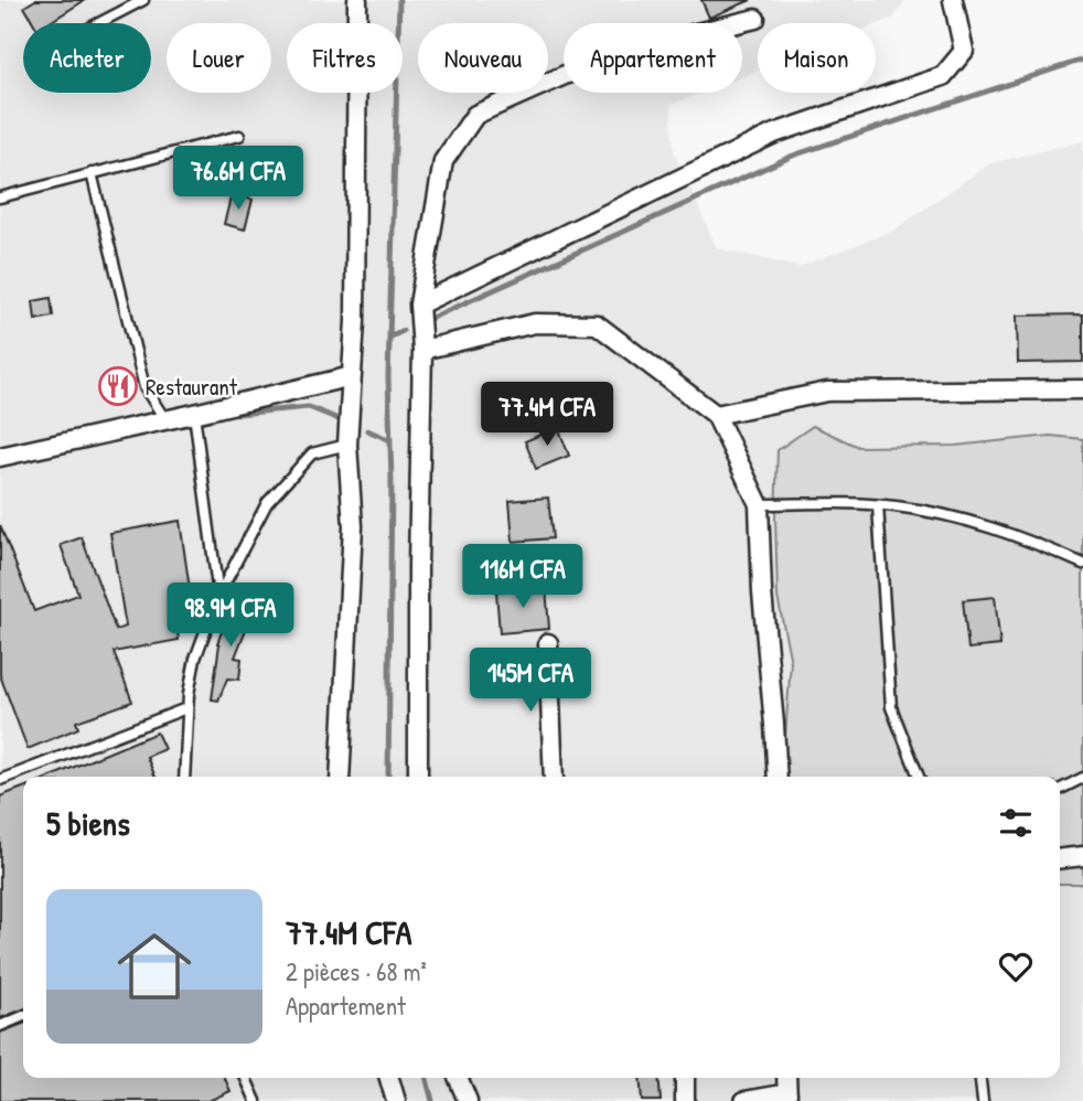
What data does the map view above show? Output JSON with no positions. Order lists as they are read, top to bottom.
{
  "places": {
    "restaurant": ["Restaurant"]
  },
  "page": {
    "chip": [
      "Acheter",
      "Louer",
      "Filtres",
      "Nouveau",
      "Appartement",
      "Maison"
    ],
    "price": [
      "76.6M CFA",
      "77.4M CFA",
      "116M CFA",
      "98.9M CFA",
      "145M CFA"
    ],
    "heading": "5 biens",
    "list": [
      {
        "name": "77.4M CFA",
        "note": "2 pièces · 68 m² · Appartement"
      }
    ]
  }
}
